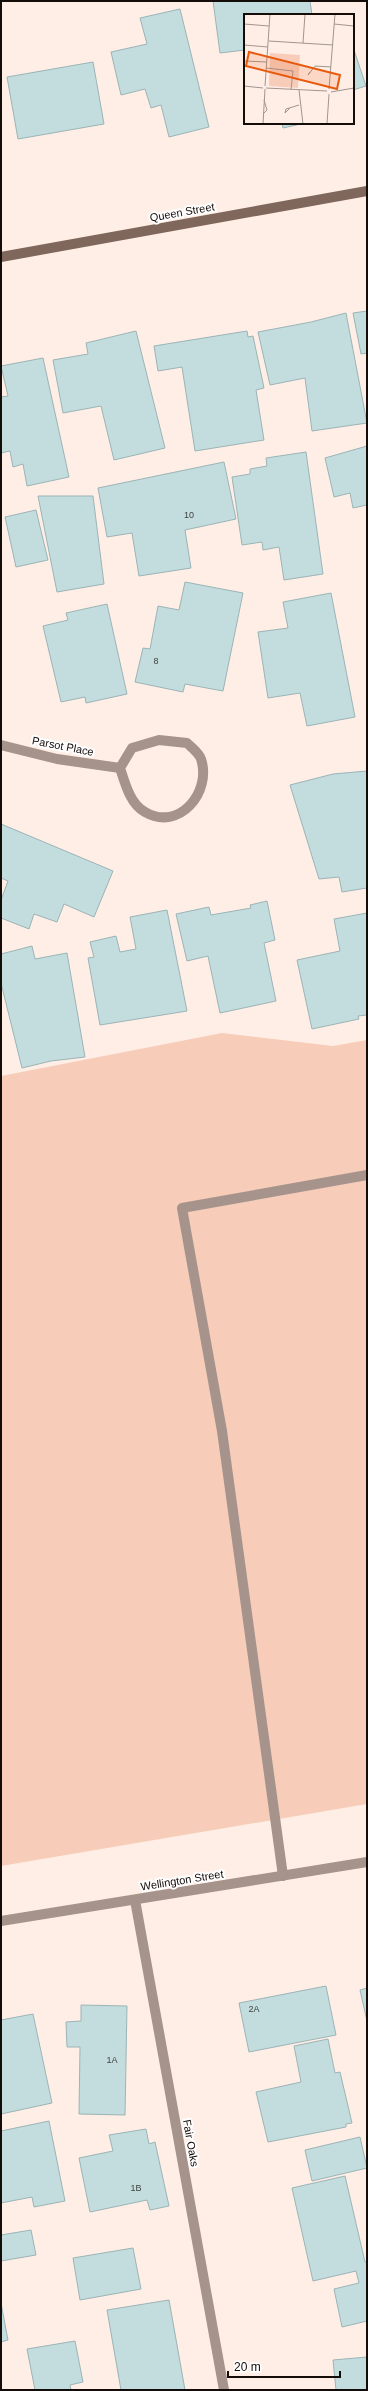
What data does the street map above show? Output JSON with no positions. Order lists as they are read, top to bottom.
{
  "streets": {
    "street": [
      "Queen Street",
      "Parsot Place",
      "Wellington Street",
      "Fair Oaks"
    ]
  },
  "crossings": [
    ["Wellington Street", "Fair Oaks"]
  ],
  "house_numbers": [
    "10",
    "8",
    "2A",
    "1A",
    "1B"
  ],
  "scale_bar": "20 m"
}
